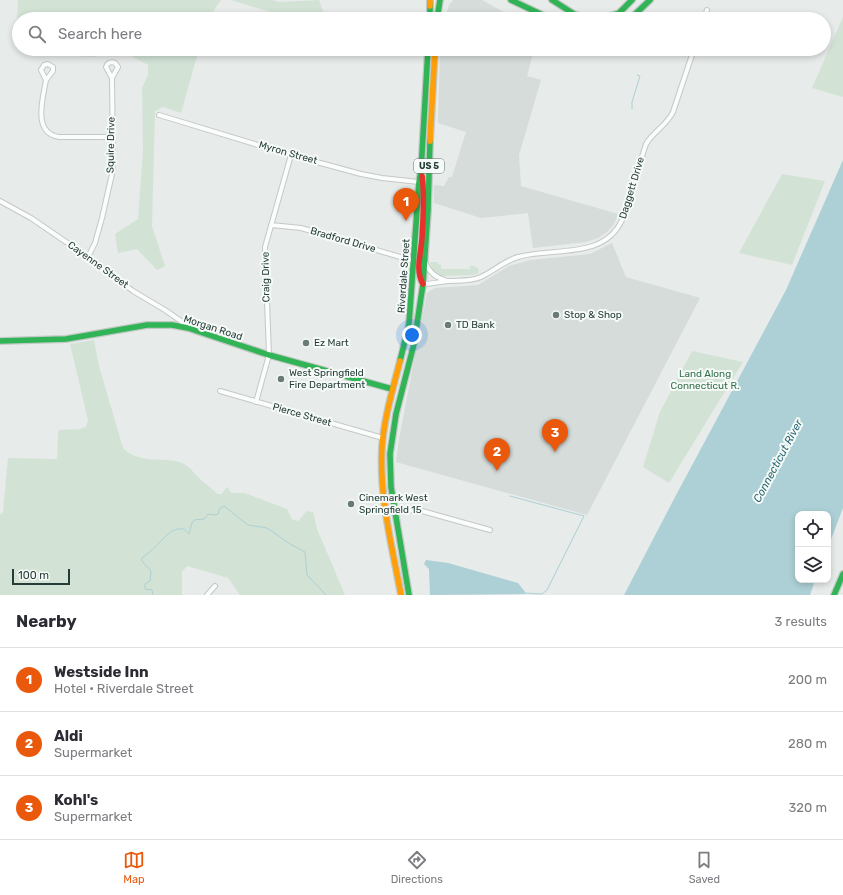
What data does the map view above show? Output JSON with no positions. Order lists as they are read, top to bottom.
{
  "streets": {
    "main road": ["US 5", "Riverdale Street", "Morgan Road"],
    "street": [
      "Squire Drive",
      "Myron Street",
      "Daggett Drive",
      "Bradford Drive",
      "Cayenne Street",
      "Craig Drive",
      "Pierce Street"
    ]
  },
  "crossings": [
    ["Squire Drive", "Cayenne Street"],
    ["Myron Street", "Riverdale Street"],
    ["Myron Street", "Craig Drive"],
    ["Daggett Drive", "Riverdale Street"],
    ["Bradford Drive", "Riverdale Street"],
    ["Bradford Drive", "Craig Drive"],
    ["Cayenne Street", "Morgan Road"],
    ["Riverdale Street", "Morgan Road"],
    ["Riverdale Street", "Pierce Street"],
    ["Craig Drive", "Morgan Road"],
    ["Craig Drive", "Pierce Street"]
  ],
  "water": ["Connecticut River"],
  "parks": ["Land Along Connecticut R."],
  "places": [
    "Stop & Shop",
    "TD Bank",
    "Ez Mart",
    "West Springfield Fire Department",
    "Cinemark West Springfield 15"
  ],
  "scale_bar": "100 m",
  "page": {
    "search": "Search here",
    "pins": ["1", "3", "2"],
    "scale": "100 m",
    "heading": ["Nearby", "3 results"],
    "list": [
      {
        "mark": "1",
        "name": "Westside Inn",
        "note": "Hotel · Riverdale Street",
        "value": "200 m"
      },
      {
        "mark": "2",
        "name": "Aldi",
        "note": "Supermarket",
        "value": "280 m"
      },
      {
        "mark": "3",
        "name": "Kohl's",
        "note": "Supermarket",
        "value": "320 m"
      }
    ],
    "nav": ["Map", "Directions", "Saved"]
  }
}
